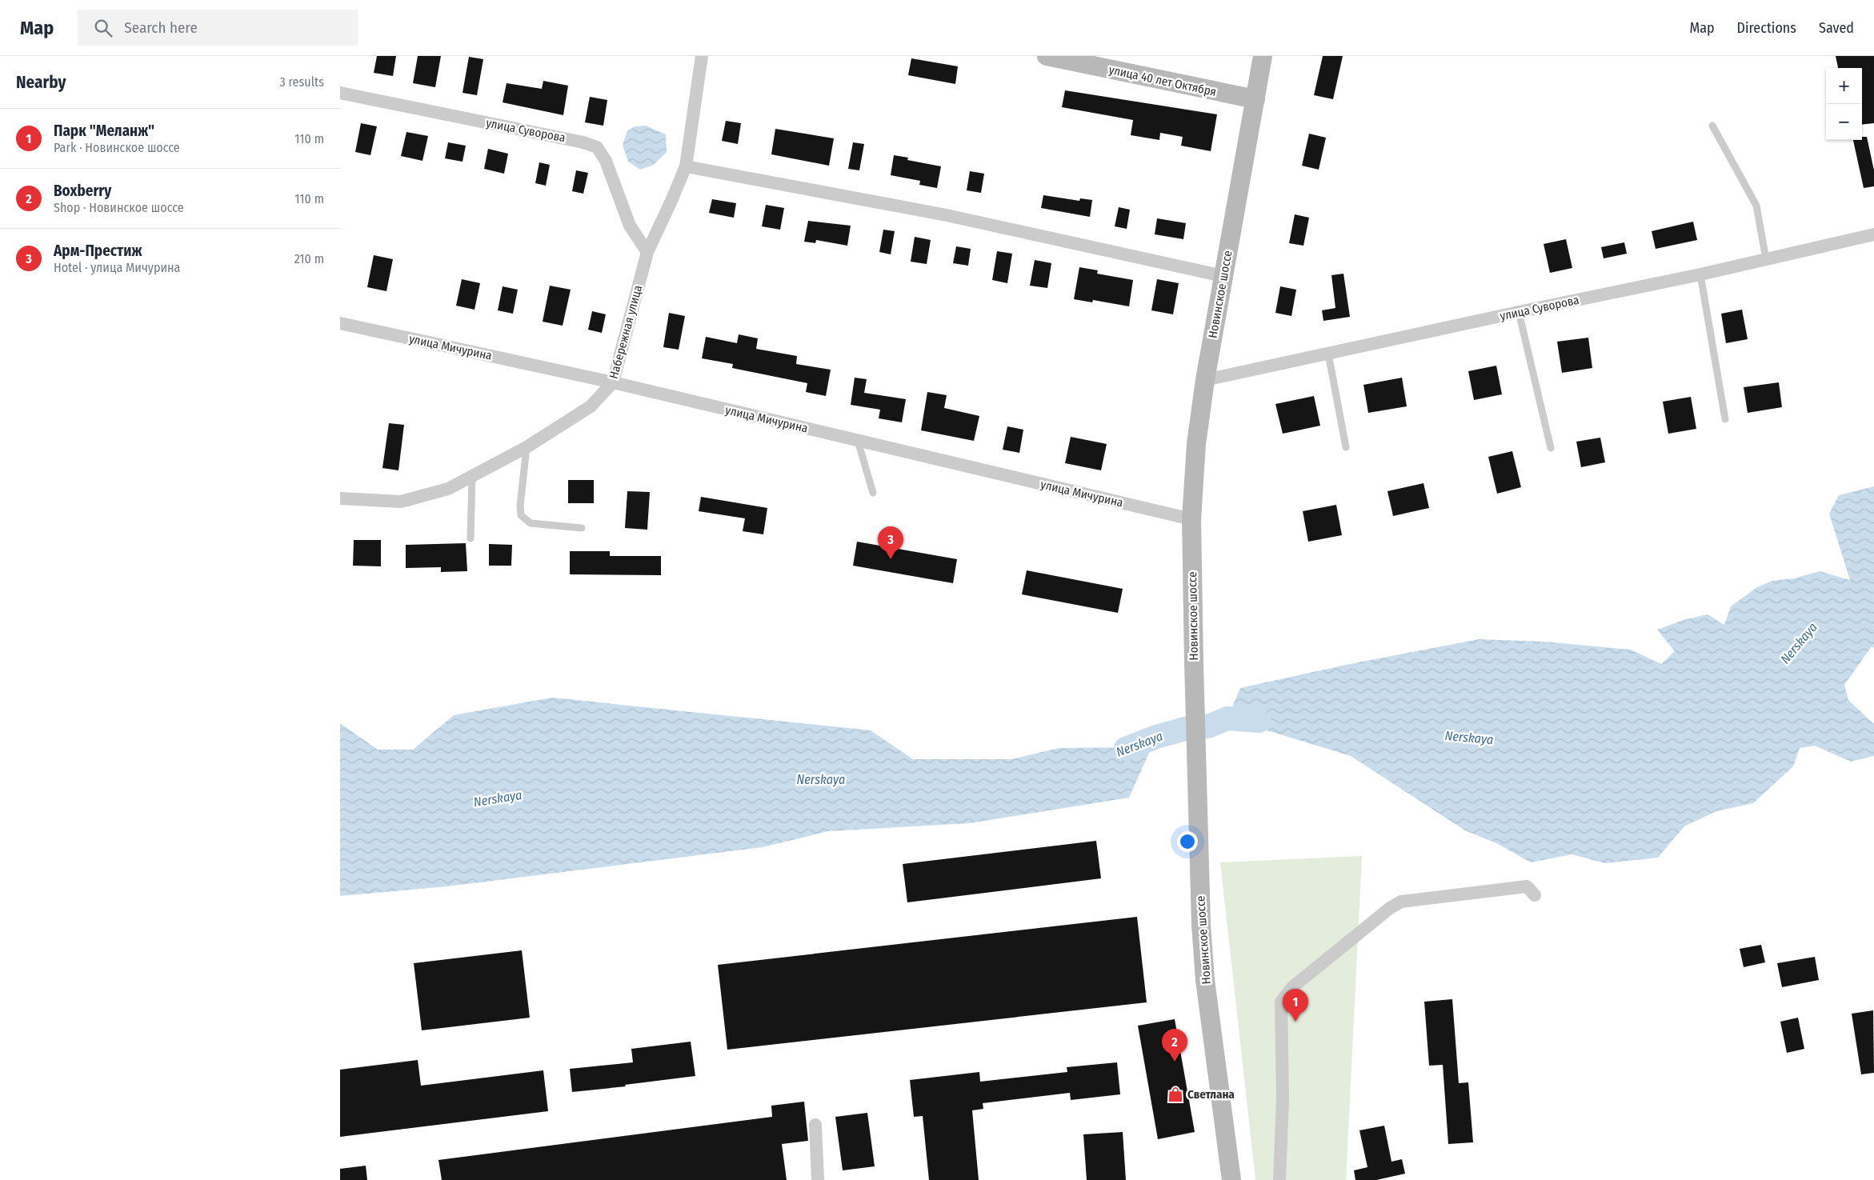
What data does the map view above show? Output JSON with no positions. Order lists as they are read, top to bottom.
{
  "streets": {
    "street": [
      "улица 40 лет Октября",
      "улица Суворова",
      "Новинское шоссе",
      "Набережная улица",
      "улица Мичурина"
    ]
  },
  "crossings": [
    ["улица 40 лет Октября", "Новинское шоссе"],
    ["улица Суворова", "Новинское шоссе"],
    ["улица Суворова", "Набережная улица"],
    ["Новинское шоссе", "улица Мичурина"],
    ["Набережная улица", "улица Мичурина"]
  ],
  "water": ["Nerskaya"],
  "places": {
    "shop": ["Светлана"]
  },
  "page": {
    "header": "Map",
    "search": "Search here",
    "nav": ["Map", "Directions", "Saved"],
    "heading": ["Nearby", "3 results"],
    "map_buttons": ["+", "−"],
    "list": [
      {
        "mark": "1",
        "name": "Парк \"Меланж\"",
        "note": "Park · Новинское шоссе",
        "value": "110 m"
      },
      {
        "mark": "2",
        "name": "Boxberry",
        "note": "Shop · Новинское шоссе",
        "value": "110 m"
      },
      {
        "mark": "3",
        "name": "Арм-Престиж",
        "note": "Hotel · улица Мичурина",
        "value": "210 m"
      }
    ],
    "pins": ["3", "1", "2"]
  }
}
